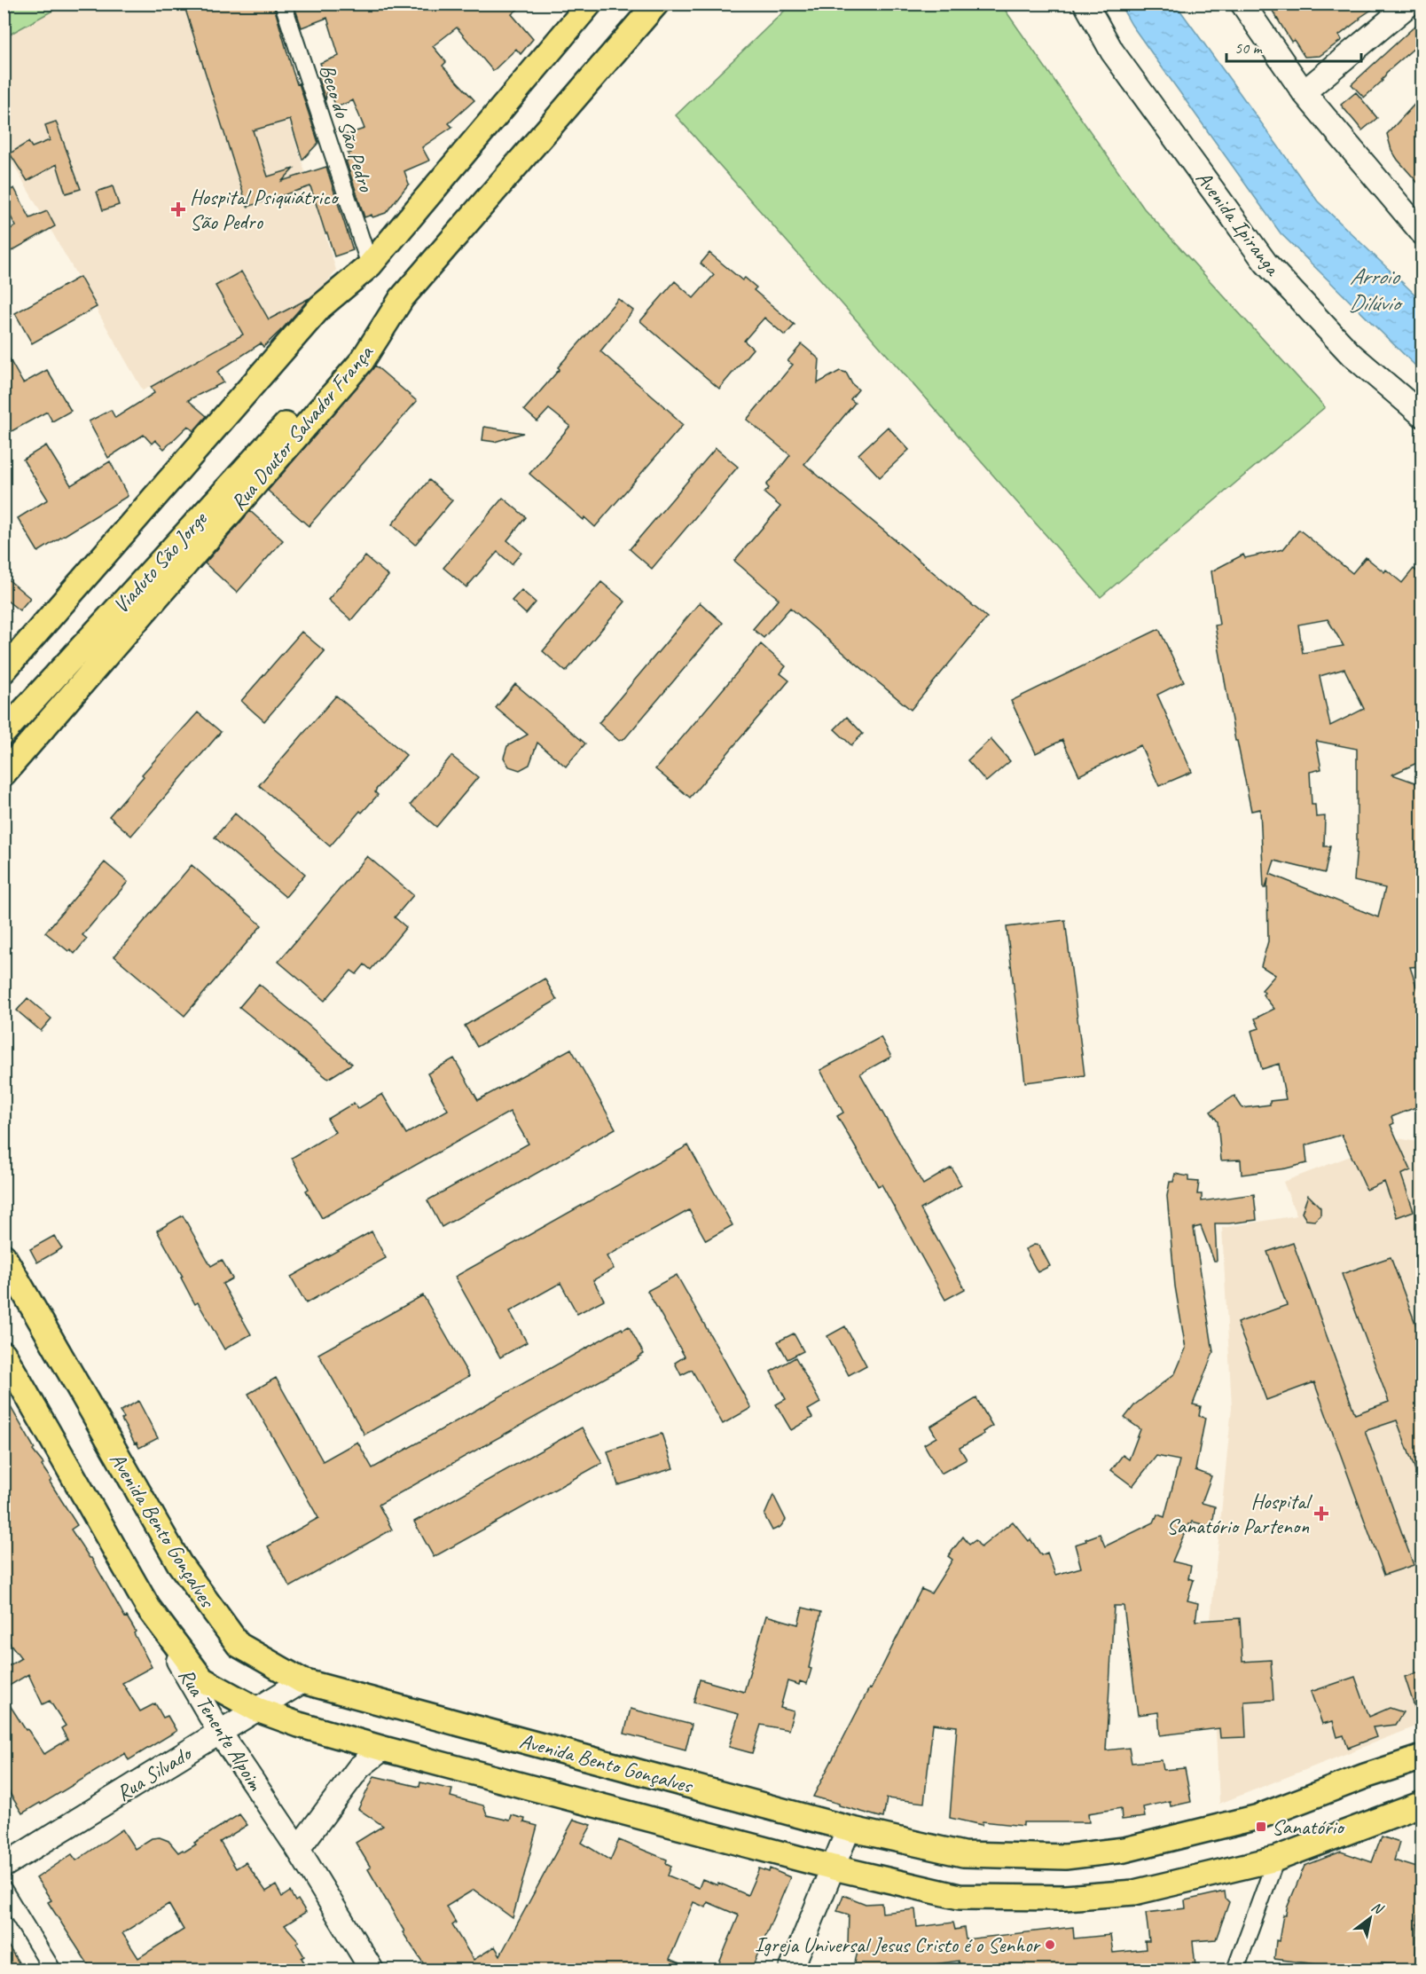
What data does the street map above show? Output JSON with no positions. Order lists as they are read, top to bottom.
{
  "streets": {
    "main road": ["Rua Doutor Salvador França", "Viaduto São Jorge", "Avenida Bento Gonçalves"],
    "street": [
      "Beco do São Pedro",
      "Avenida Ipiranga",
      "Rua Tenente Alpoim",
      "Rua Silvado"
    ]
  },
  "crossings": [
    ["Beco do São Pedro", "Viaduto São Jorge"],
    ["Rua Doutor Salvador França", "Viaduto São Jorge"],
    ["Avenida Bento Gonçalves", "Rua Tenente Alpoim"],
    ["Avenida Bento Gonçalves", "Rua Silvado"],
    ["Rua Tenente Alpoim", "Rua Silvado"]
  ],
  "water": ["Arroio Dilúvio"],
  "places": {
    "health": ["Hospital Psiquiátrico São Pedro", "Hospital Sanatório Partenon"],
    "transit": ["Sanatório"],
    "other": ["Igreja Universal Jesus Cristo é o Senhor"]
  },
  "scale_bar": "50 m",
  "north": "top right"
}
